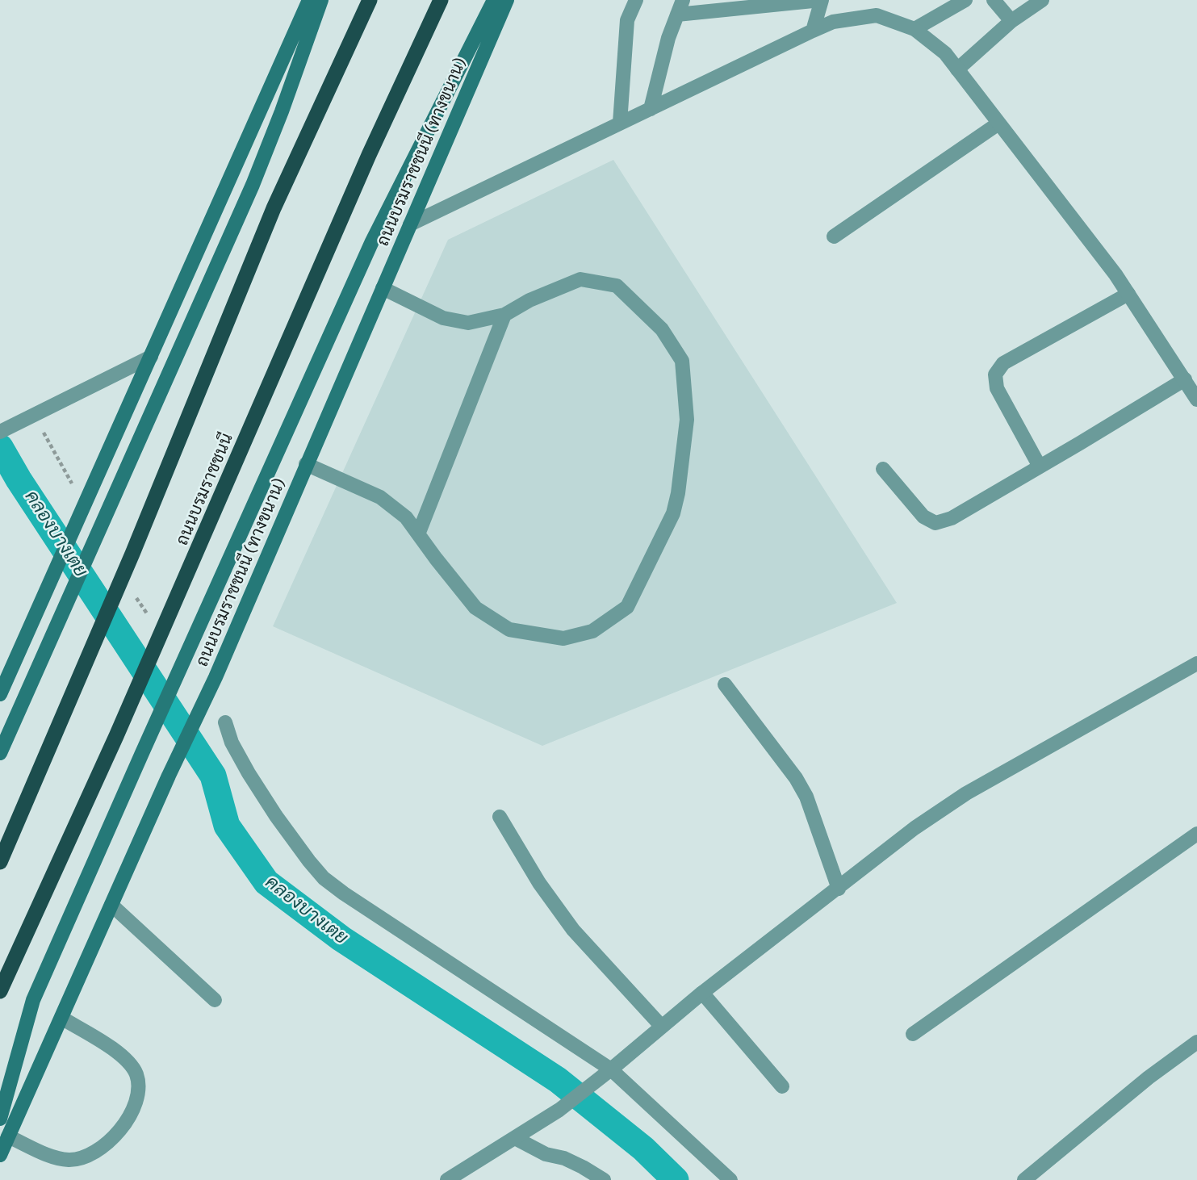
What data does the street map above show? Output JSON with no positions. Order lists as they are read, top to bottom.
{
  "streets": {
    "highway": ["ถนนบรมราชชนนี"],
    "main road": ["ถนนบรมราชชนนี (ทางขนาน)"]
  },
  "water": ["คลองบางเตย"]
}
